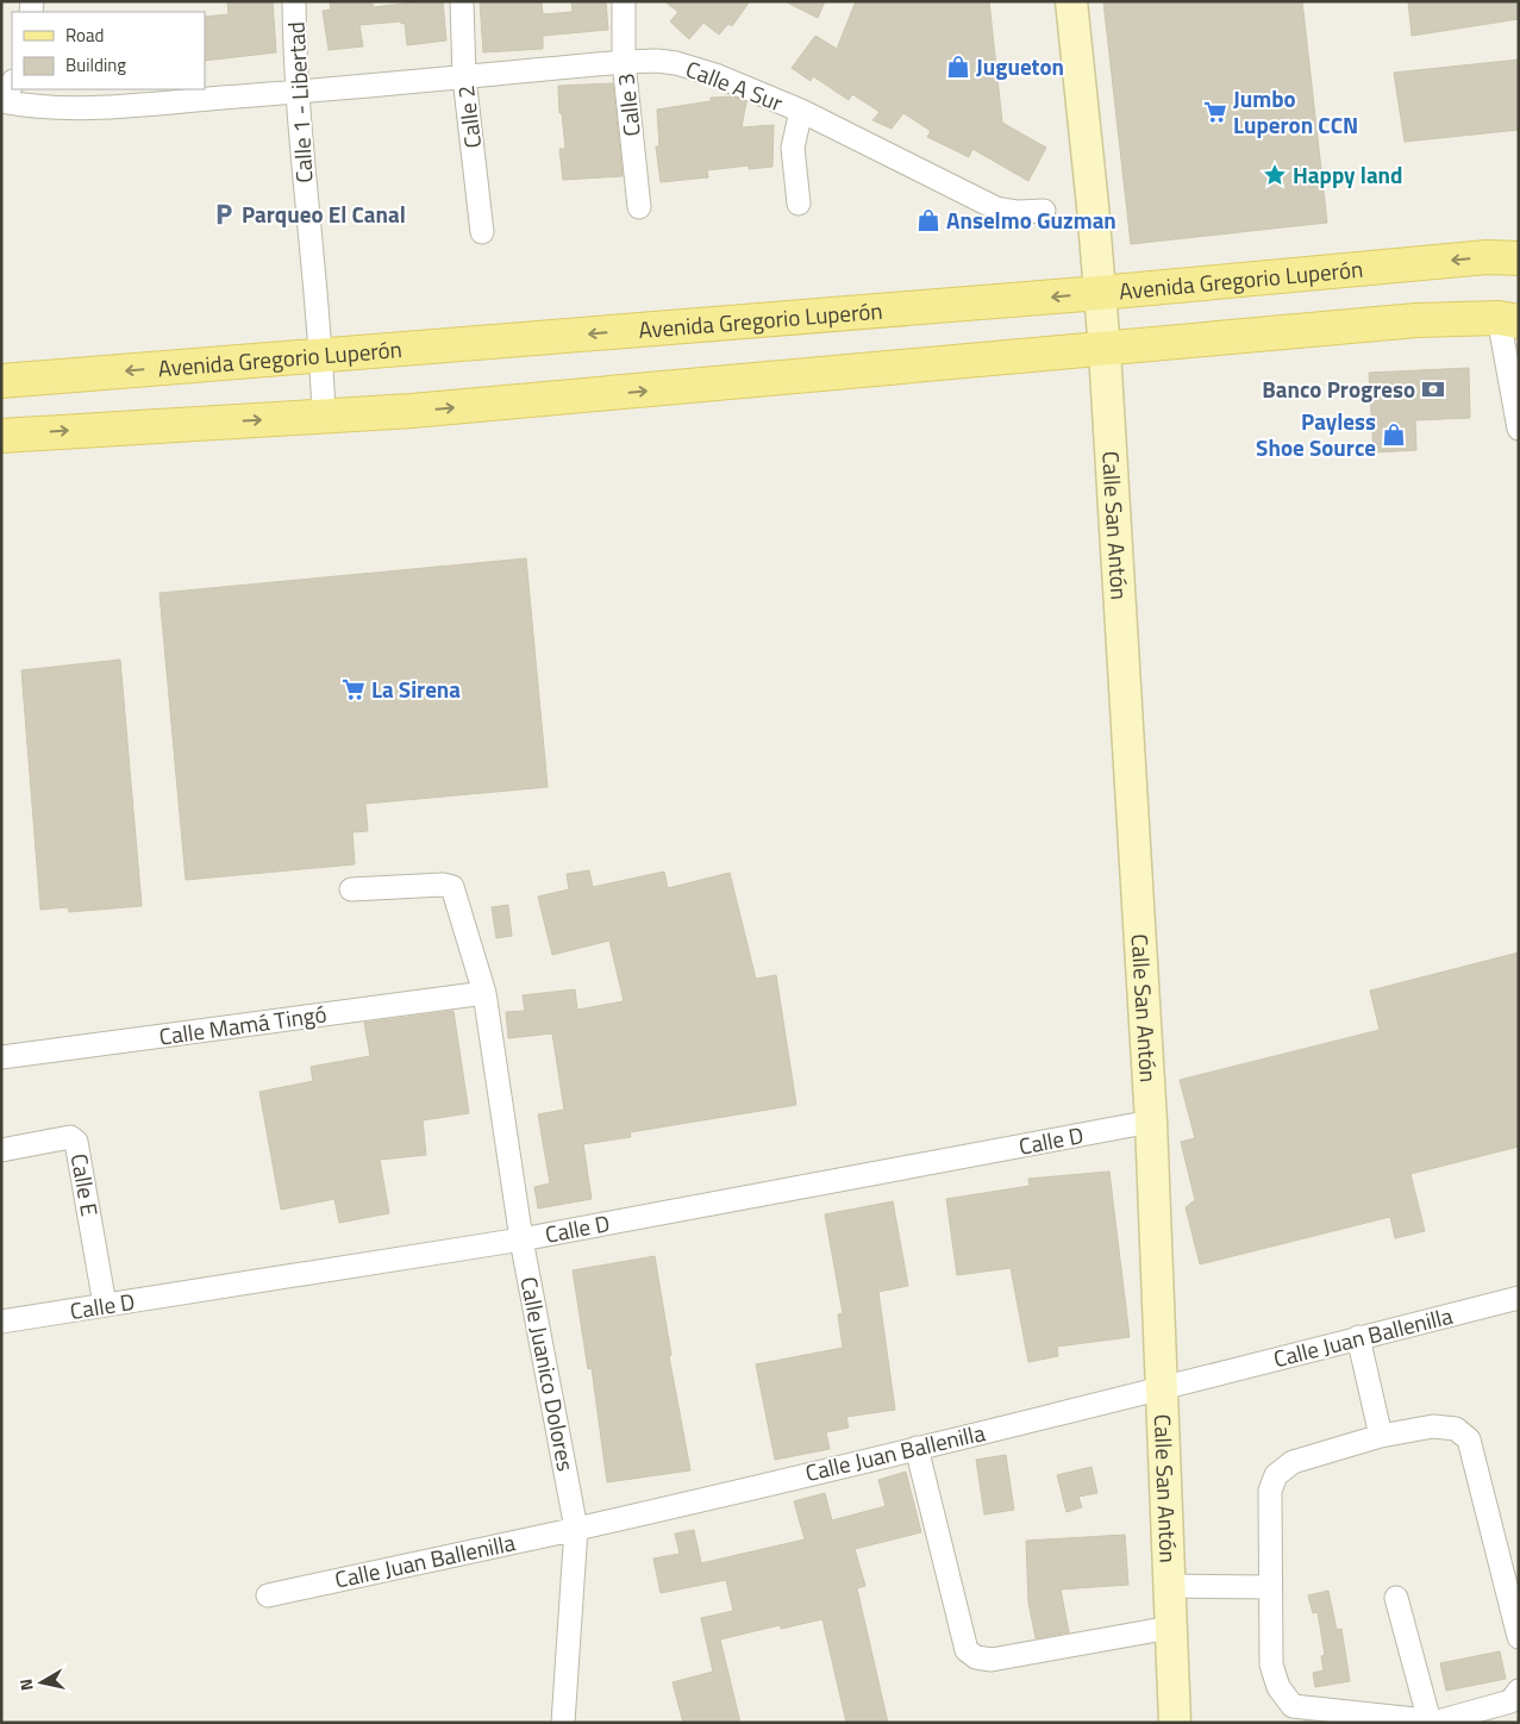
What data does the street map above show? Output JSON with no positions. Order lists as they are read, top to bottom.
{
  "streets": {
    "main road": ["Avenida Gregorio Luperón"],
    "street": [
      "Calle A Sur",
      "Calle 1 - Libertad",
      "Calle 3",
      "Calle 2",
      "Calle San Antón",
      "Calle Mamá Tingó",
      "Calle D",
      "Calle E",
      "Calle Juan Ballenilla",
      "Calle Juanico Dolores"
    ]
  },
  "crossings": [
    ["Calle A Sur", "Calle 1 - Libertad"],
    ["Calle A Sur", "Calle 3"],
    ["Calle A Sur", "Calle 2"],
    ["Calle 1 - Libertad", "Avenida Gregorio Luperón"],
    ["Avenida Gregorio Luperón", "Calle San Antón"],
    ["Calle San Antón", "Calle D"],
    ["Calle San Antón", "Calle Juan Ballenilla"],
    ["Calle Mamá Tingó", "Calle Juanico Dolores"],
    ["Calle D", "Calle E"],
    ["Calle D", "Calle Juanico Dolores"],
    ["Calle Juan Ballenilla", "Calle Juanico Dolores"]
  ],
  "places": {
    "shop": ["Jugueton", "Anselmo Guzman", "Payless Shoe Source"],
    "supermarket": ["Jumbo Luperon CCN", "La Sirena"],
    "place": ["Happy land"],
    "parking": ["Parqueo El Canal"],
    "bank": ["Banco Progreso"]
  },
  "legend": ["Road", "Building"],
  "north": "left"
}
